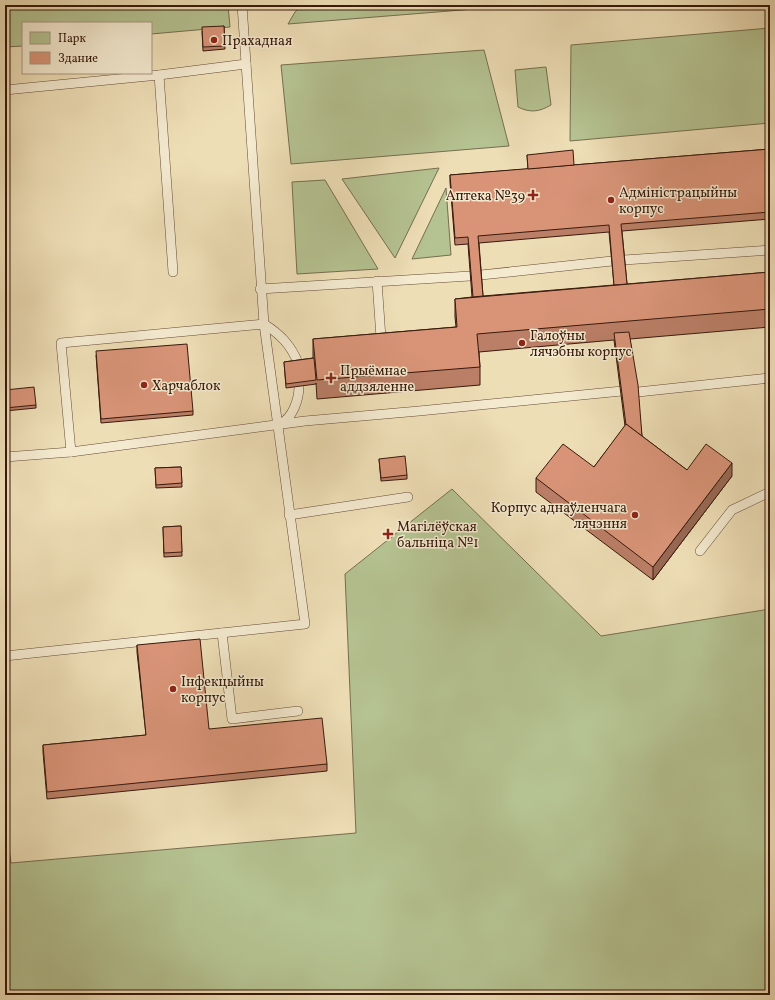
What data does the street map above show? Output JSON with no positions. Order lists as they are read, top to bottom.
{
  "places": {
    "other": [
      "Прахадная",
      "Адміністрацыйны корпус",
      "Галоўны лячэбны корпус",
      "Харчаблок",
      "Корпус аднаўленчага лячэння",
      "Інфекцыйны корпус"
    ],
    "health": ["Аптека №39", "Прыёмнае аддзяленне", "Магілёўская бальніца №1"]
  },
  "legend": ["Парк", "Здание"]
}
